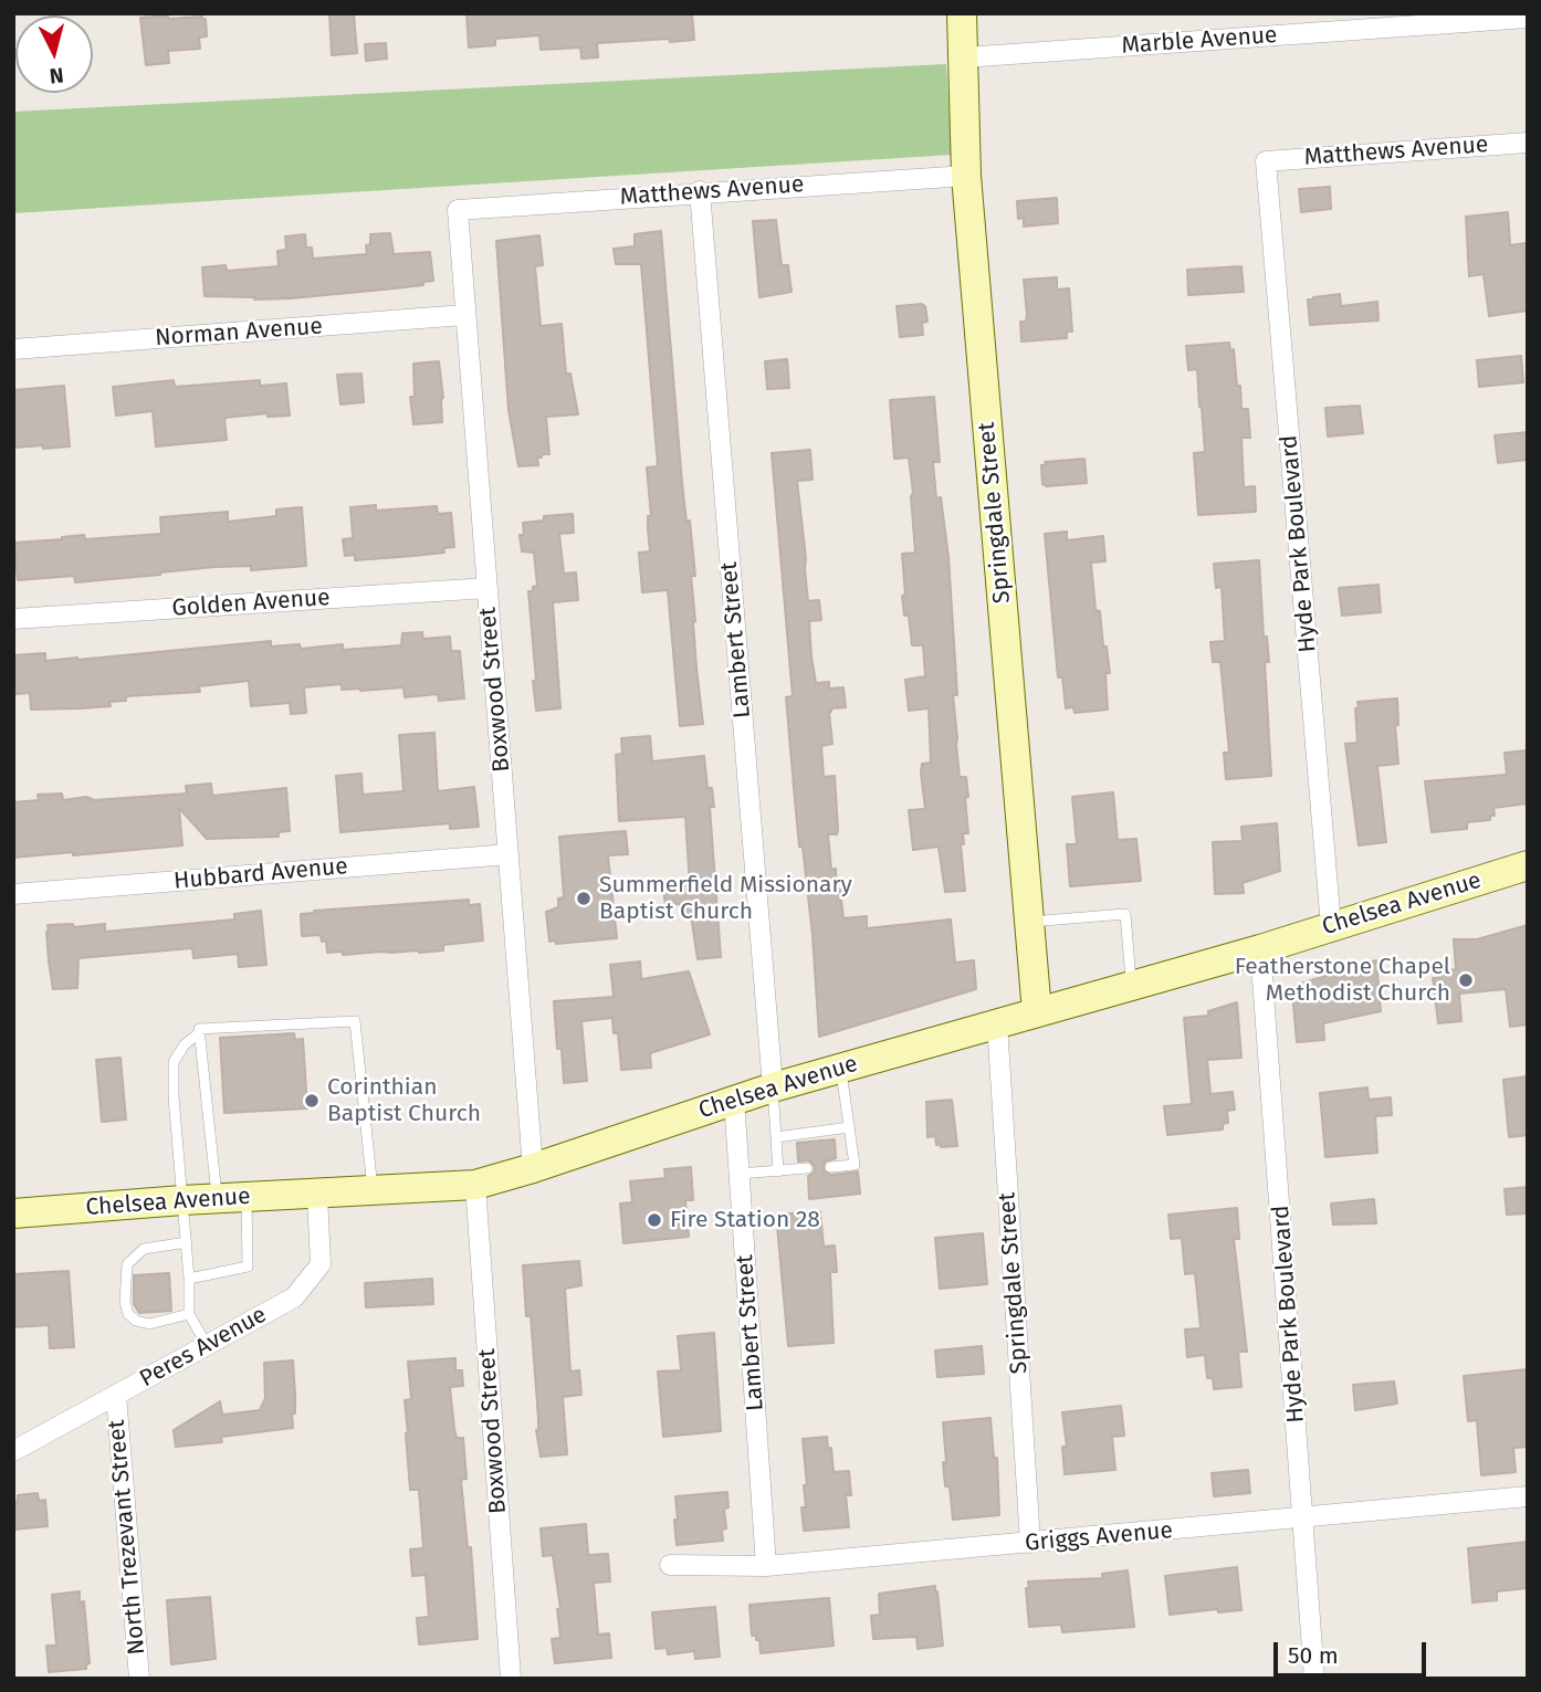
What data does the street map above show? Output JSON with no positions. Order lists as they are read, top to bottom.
{
  "streets": {
    "main road": ["Springdale Street", "Chelsea Avenue"],
    "street": [
      "Marble Avenue",
      "Matthews Avenue",
      "Norman Avenue",
      "Hyde Park Boulevard",
      "Golden Avenue",
      "Lambert Street",
      "Boxwood Street",
      "Hubbard Avenue",
      "Peres Avenue",
      "North Trezevant Street",
      "Griggs Avenue"
    ]
  },
  "crossings": [
    ["Marble Avenue", "Springdale Street"],
    ["Matthews Avenue", "Springdale Street"],
    ["Matthews Avenue", "Hyde Park Boulevard"],
    ["Matthews Avenue", "Lambert Street"],
    ["Matthews Avenue", "Boxwood Street"],
    ["Norman Avenue", "Boxwood Street"],
    ["Springdale Street", "Chelsea Avenue"],
    ["Springdale Street", "Griggs Avenue"],
    ["Hyde Park Boulevard", "Chelsea Avenue"],
    ["Hyde Park Boulevard", "Griggs Avenue"],
    ["Golden Avenue", "Boxwood Street"],
    ["Lambert Street", "Chelsea Avenue"],
    ["Lambert Street", "Griggs Avenue"],
    ["Boxwood Street", "Hubbard Avenue"],
    ["Boxwood Street", "Chelsea Avenue"],
    ["Chelsea Avenue", "Peres Avenue"],
    ["Peres Avenue", "North Trezevant Street"]
  ],
  "places": [
    "Summerfield Missionary Baptist Church",
    "Featherstone Chapel Methodist Church",
    "Corinthian Baptist Church",
    "Fire Station 28"
  ],
  "scale_bar": "50 m",
  "north": "bottom"
}
